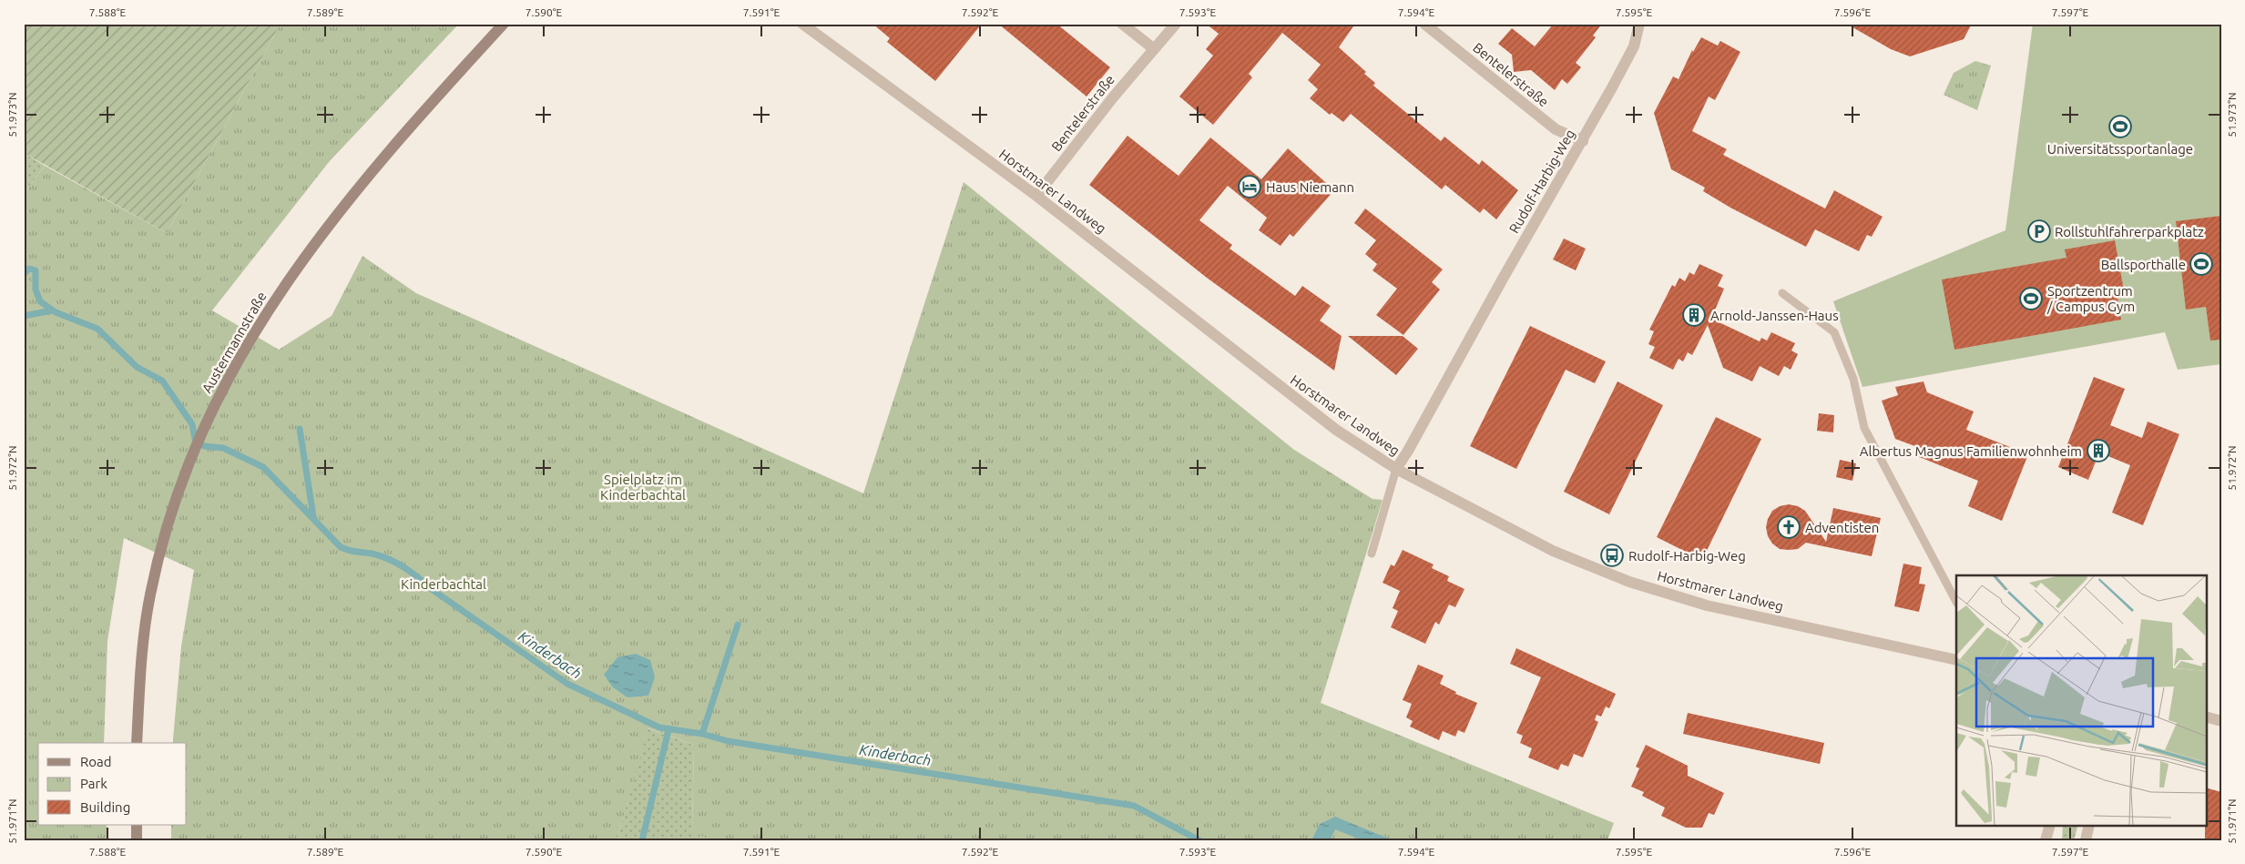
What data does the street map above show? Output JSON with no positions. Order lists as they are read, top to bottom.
{
  "streets": {
    "main road": ["Austermannstraße"],
    "street": ["Bentelerstraße", "Rudolf-Harbig-Weg", "Horstmarer Landweg"]
  },
  "crossings": [
    ["Bentelerstraße", "Rudolf-Harbig-Weg"],
    ["Bentelerstraße", "Horstmarer Landweg"],
    ["Rudolf-Harbig-Weg", "Horstmarer Landweg"]
  ],
  "water": ["Kinderbach"],
  "parks": ["Spielplatz im Kinderbachtal", "Kinderbachtal"],
  "places": {
    "sports": ["Universitätssportanlage", "Ballsporthalle", "Sportzentrum / Campus Gym"],
    "hotel": ["Haus Niemann"],
    "parking": ["Rollstuhlfahrerparkplatz"],
    "building": ["Arnold-Janssen-Haus", "Albertus Magnus Familienwohnheim"],
    "church": ["Adventisten"],
    "bus stop": ["Rudolf-Harbig-Weg"]
  },
  "legend": ["Road", "Park", "Building"],
  "coordinates": [
    "7.588°E",
    "7.589°E",
    "7.590°E",
    "7.591°E",
    "7.592°E",
    "7.593°E",
    "7.594°E",
    "7.595°E",
    "7.596°E",
    "7.597°E",
    "51.973°N",
    "51.972°N",
    "51.971°N"
  ]
}
